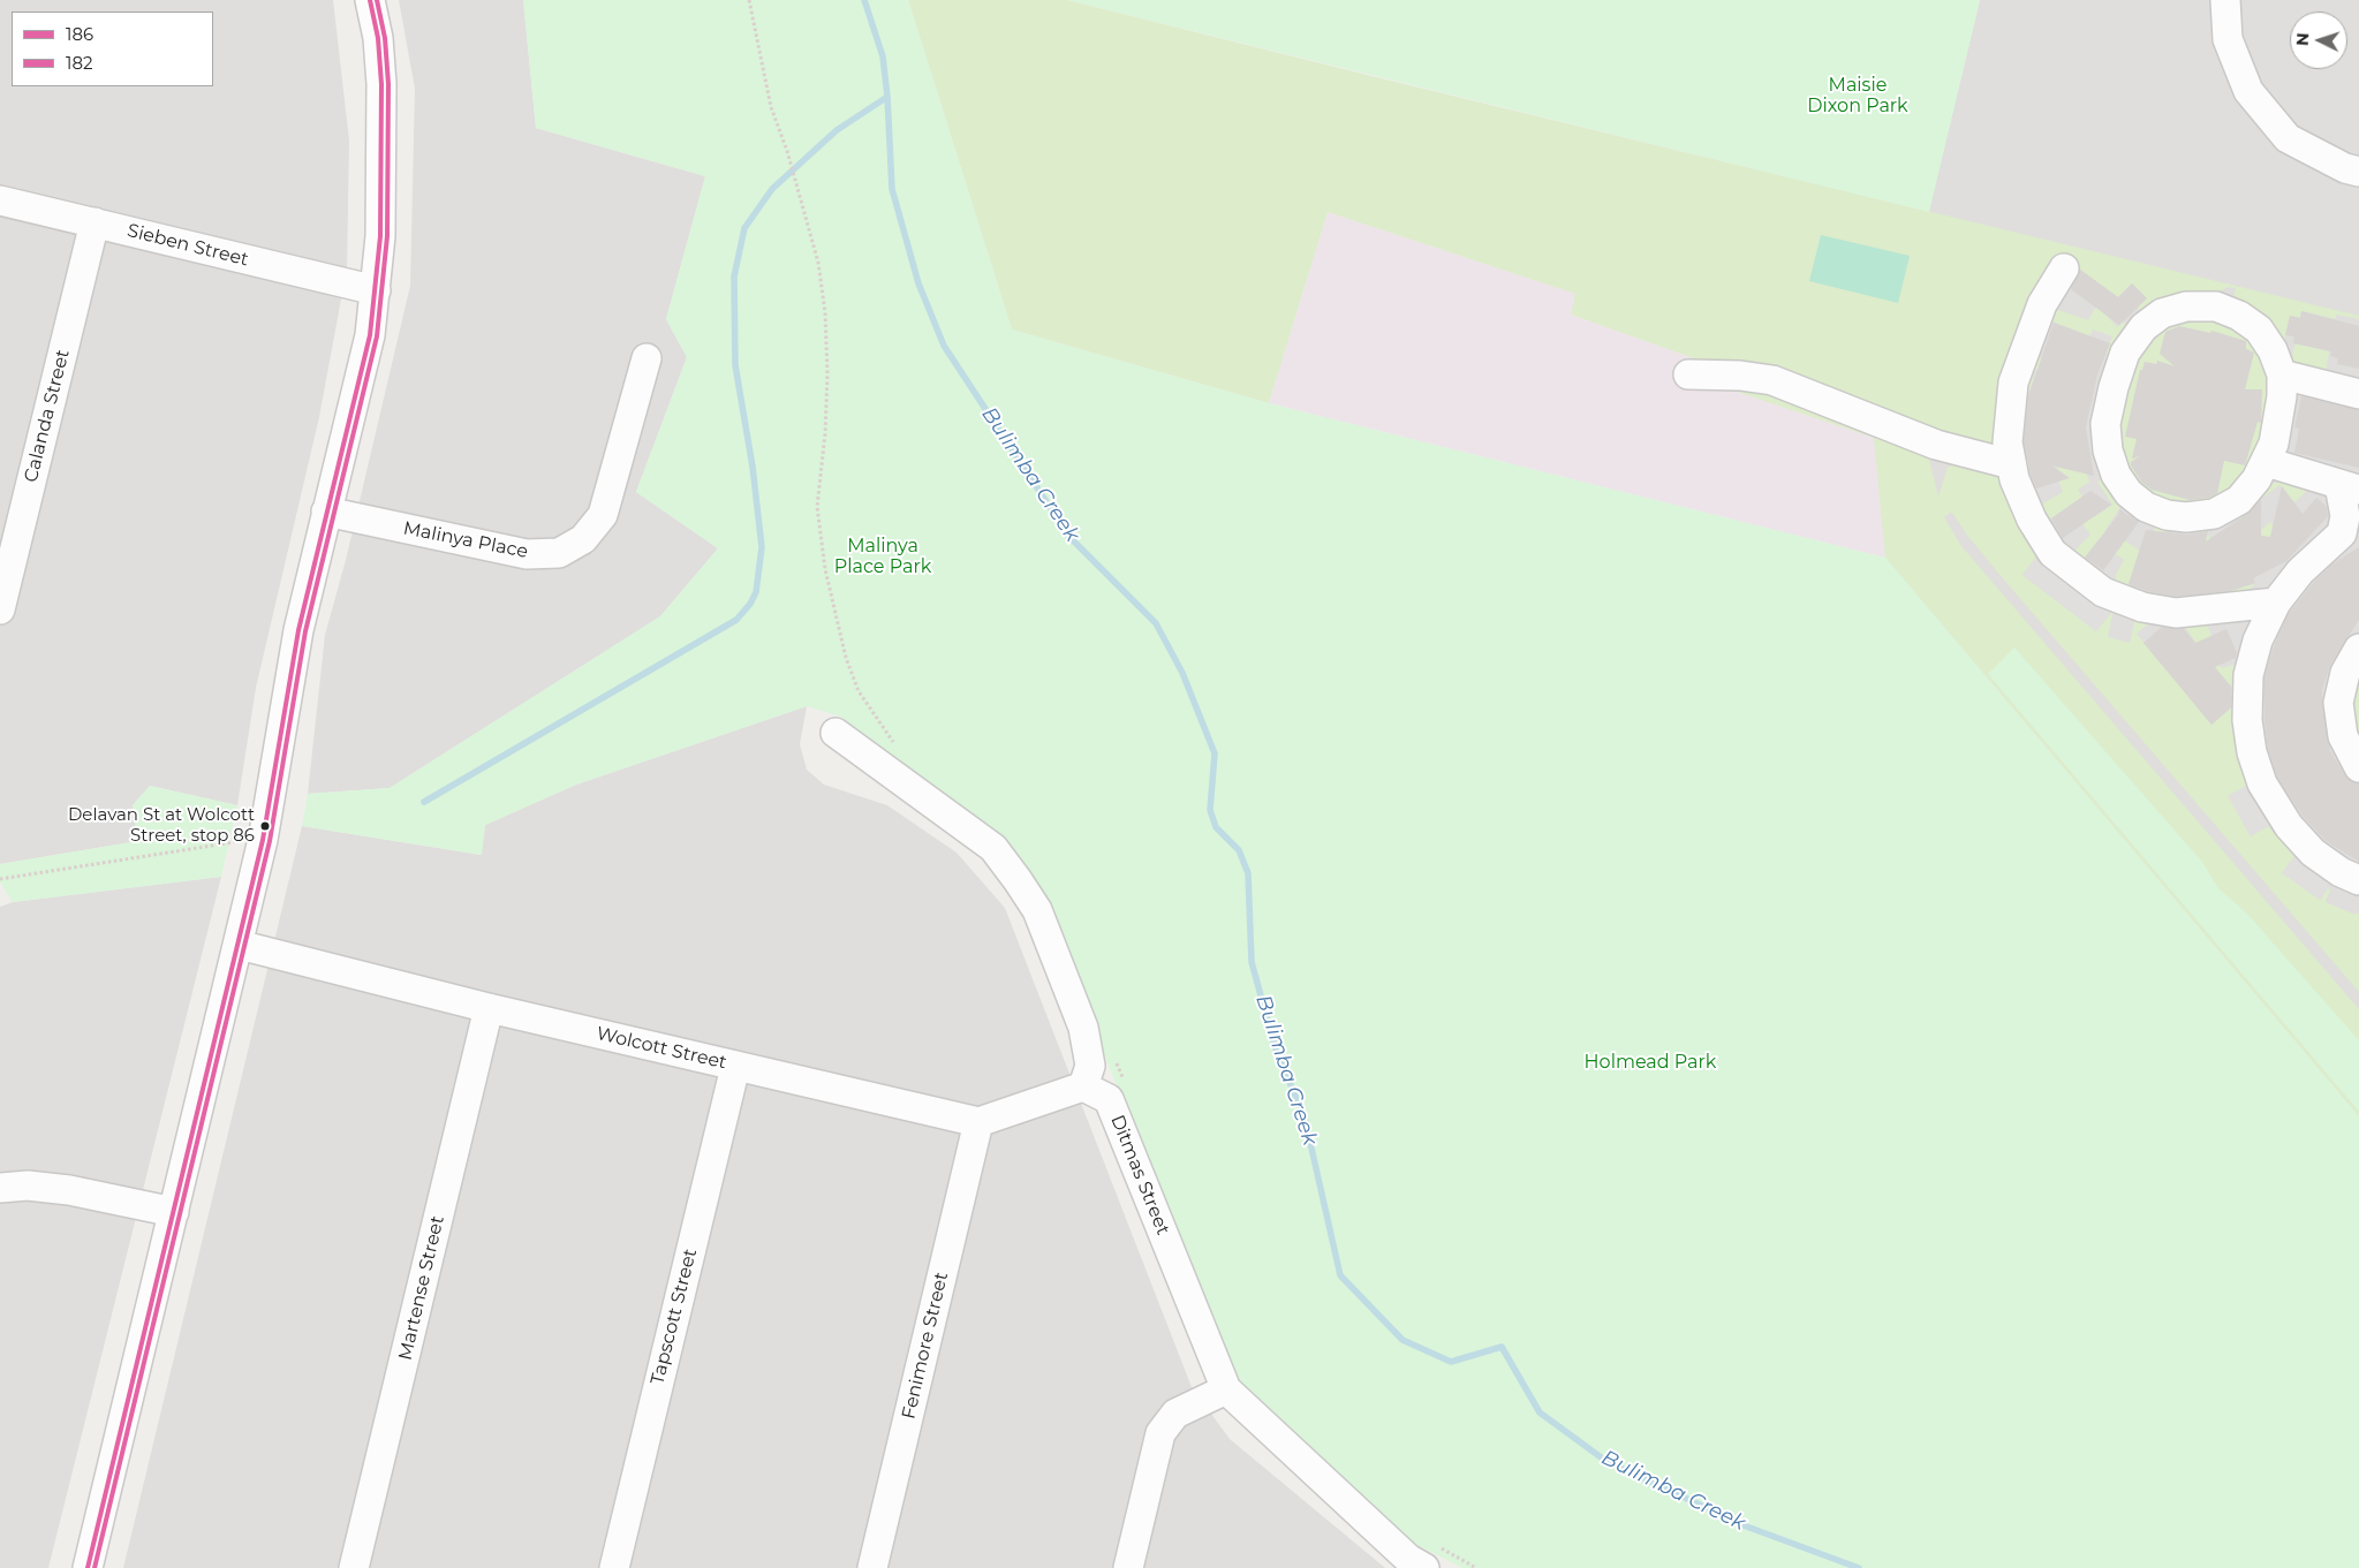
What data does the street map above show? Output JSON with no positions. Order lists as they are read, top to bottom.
{
  "streets": {
    "street": [
      "Sieben Street",
      "Calanda Street",
      "Malinya Place",
      "Wolcott Street",
      "Ditmas Street",
      "Martense Street",
      "Tapscott Street",
      "Fenimore Street"
    ]
  },
  "crossings": [
    ["Sieben Street", "Calanda Street"],
    ["Wolcott Street", "Martense Street"],
    ["Wolcott Street", "Tapscott Street"],
    ["Wolcott Street", "Fenimore Street"]
  ],
  "water": ["Bulimba Creek"],
  "parks": ["Maisie Dixon Park", "Malinya Place Park", "Holmead Park"],
  "places": ["Delavan St at Wolcott Street, stop 86"],
  "lines": ["transit line 186", "transit line 182"],
  "legend": ["186", "182"],
  "north": "left"
}
